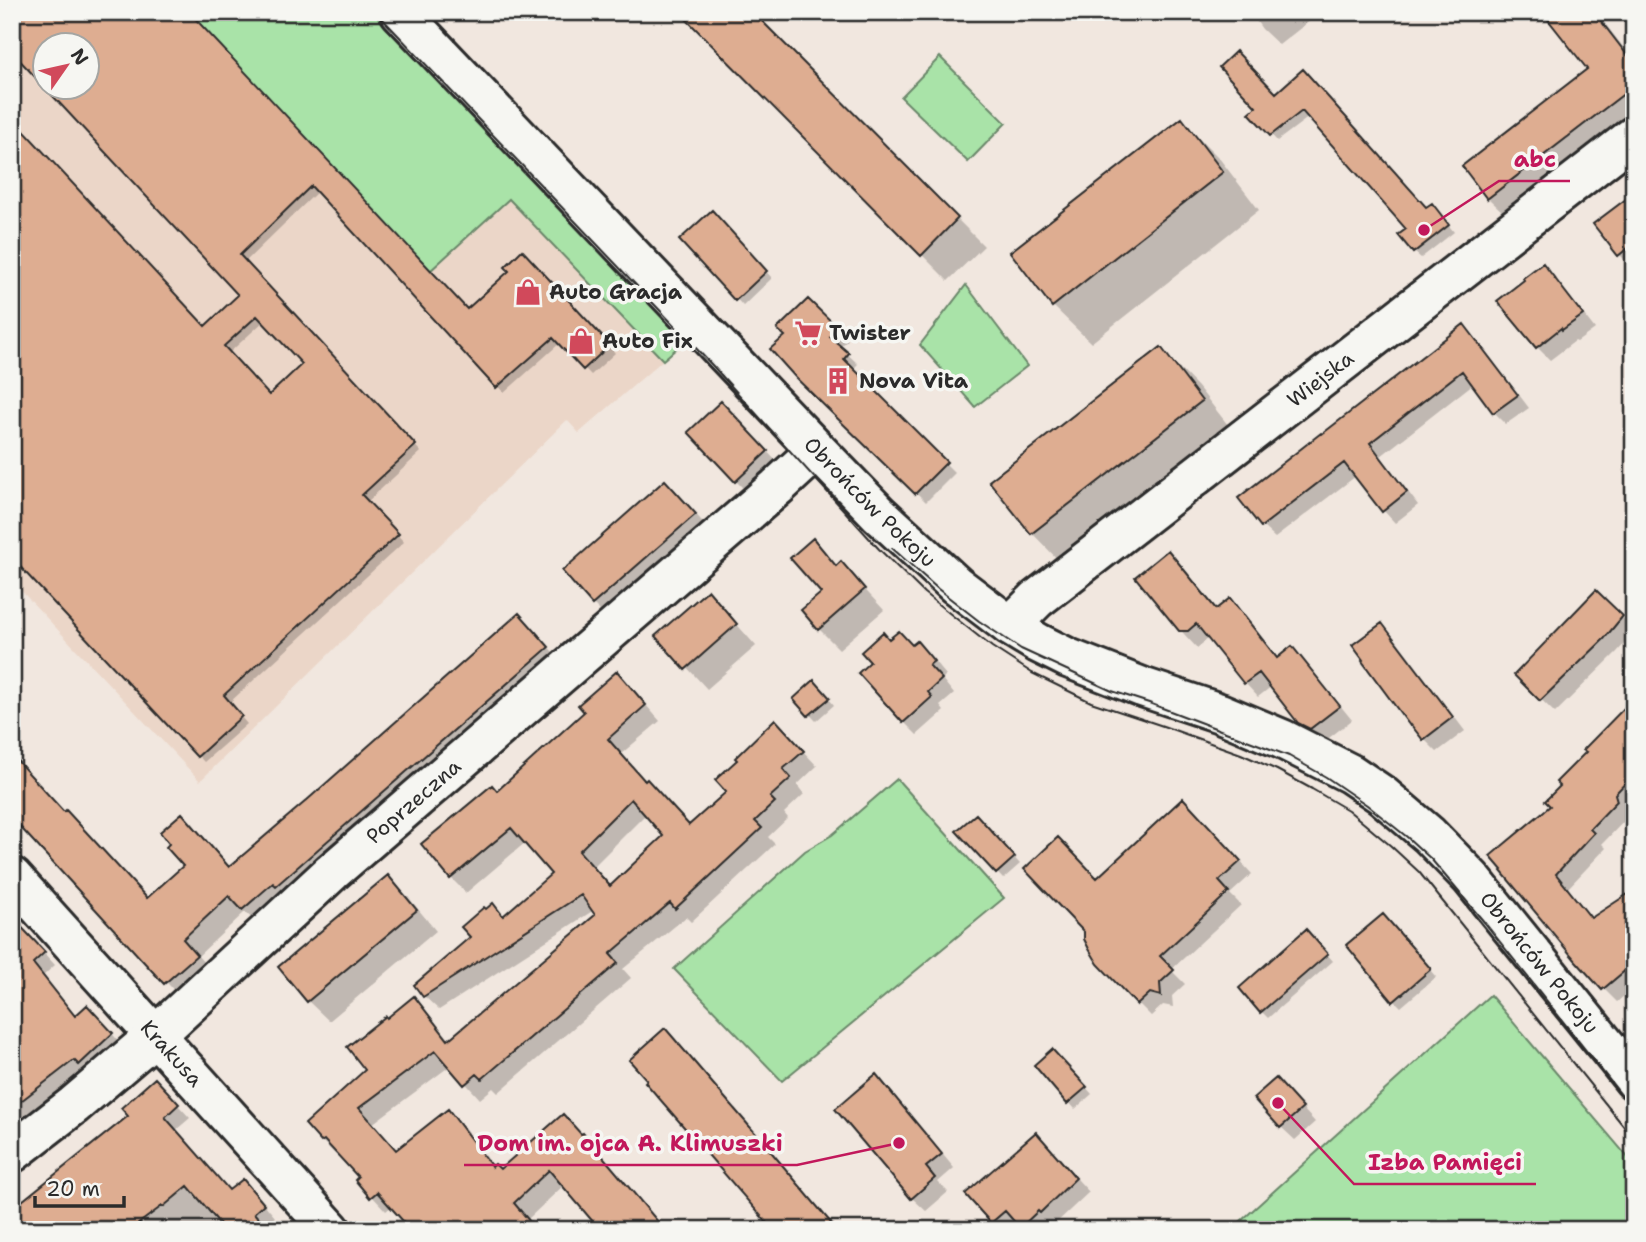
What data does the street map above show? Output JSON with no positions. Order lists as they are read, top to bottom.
{
  "streets": {
    "street": [
      "Wiejska",
      "Obrońców Pokoju",
      "Poprzeczna",
      "Krakusa"
    ]
  },
  "crossings": [
    ["Wiejska", "Obrońców Pokoju"],
    ["Obrońców Pokoju", "Poprzeczna"],
    ["Poprzeczna", "Krakusa"]
  ],
  "places": {
    "other": ["abc", "Izba Pamięci", "Dom im. ojca A. Klimuszki"],
    "shop": ["Auto Gracja", "Auto Fix"],
    "supermarket": ["Twister"],
    "building": ["Nova Vita"]
  },
  "scale_bar": "20 m",
  "north": "top right"
}
